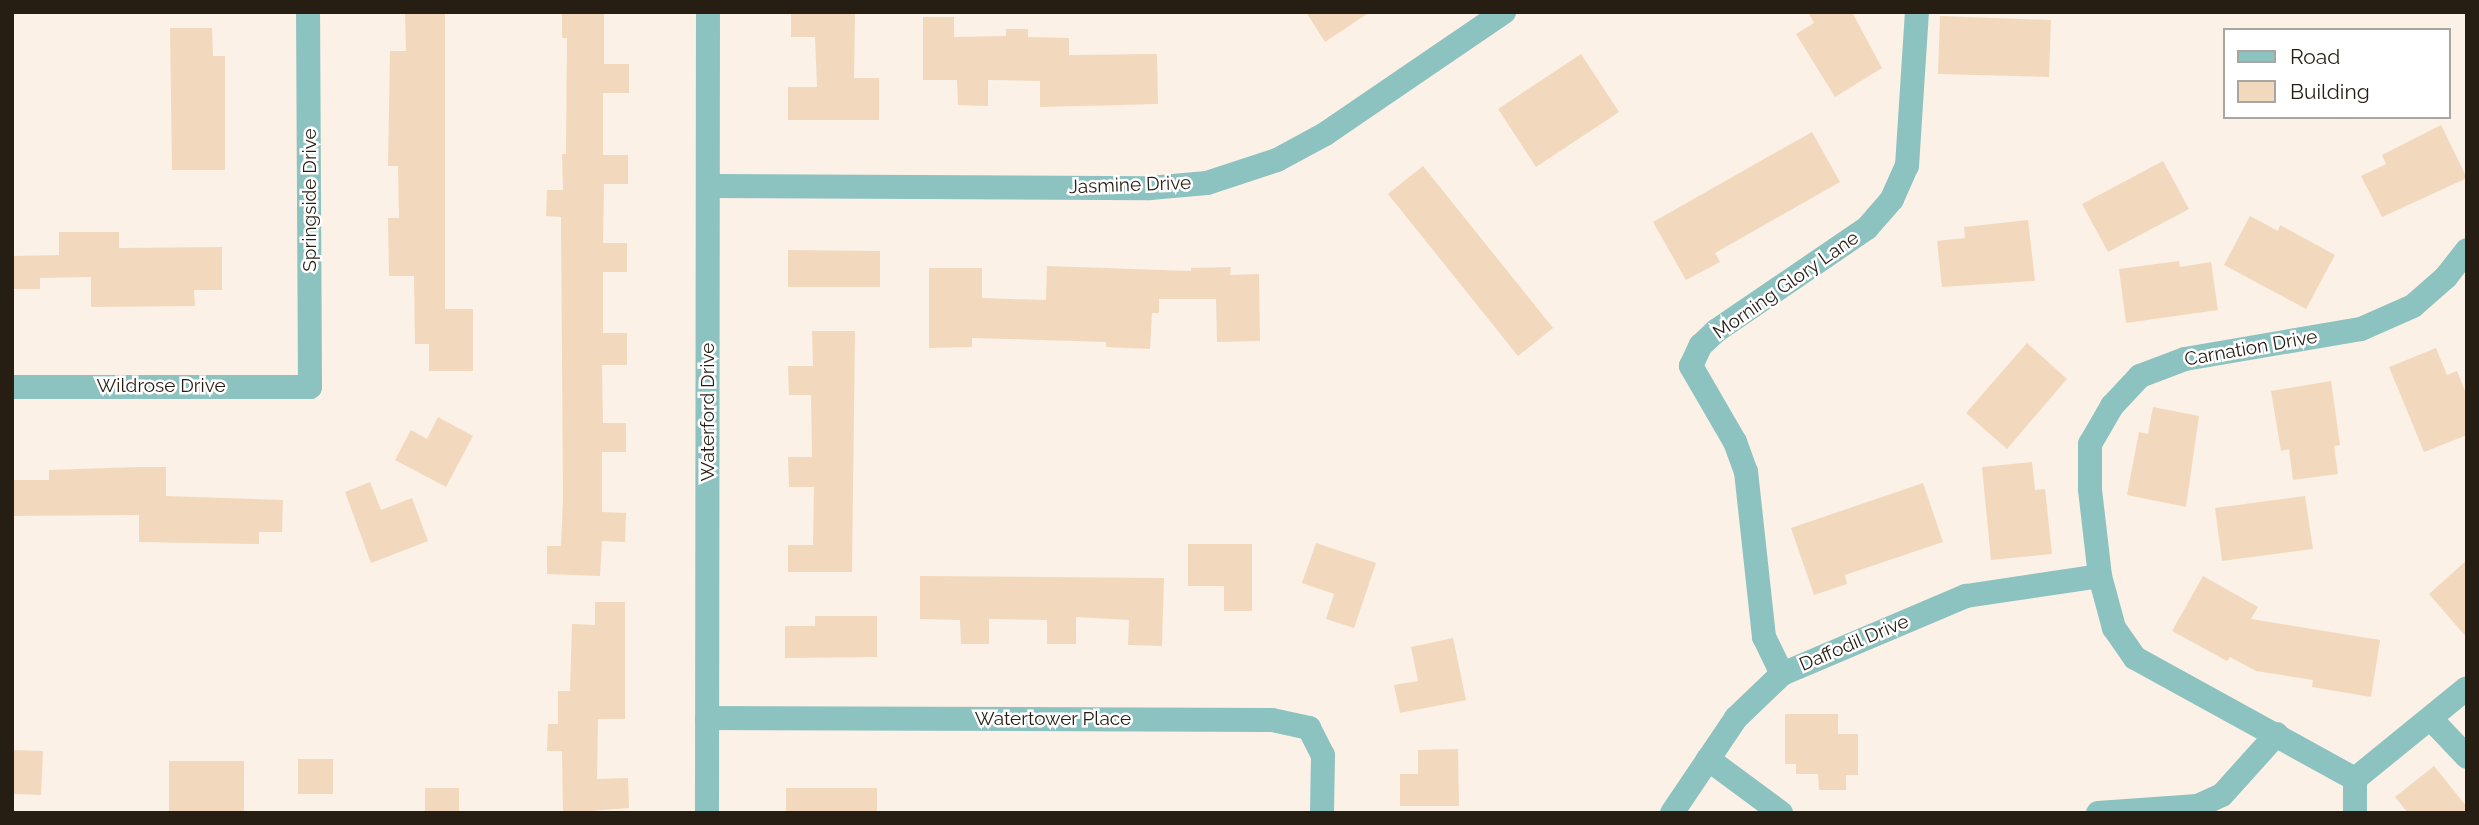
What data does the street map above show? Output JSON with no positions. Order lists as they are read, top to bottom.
{
  "streets": {
    "street": [
      "Jasmine Drive",
      "Springside Drive",
      "Morning Glory Lane",
      "Carnation Drive",
      "Wildrose Drive",
      "Waterford Drive",
      "Daffodil Drive",
      "Watertower Place"
    ]
  },
  "crossings": [
    ["Jasmine Drive", "Waterford Drive"],
    ["Springside Drive", "Wildrose Drive"],
    ["Morning Glory Lane", "Daffodil Drive"],
    ["Carnation Drive", "Daffodil Drive"],
    ["Waterford Drive", "Watertower Place"]
  ],
  "legend": ["Road", "Building"]
}
